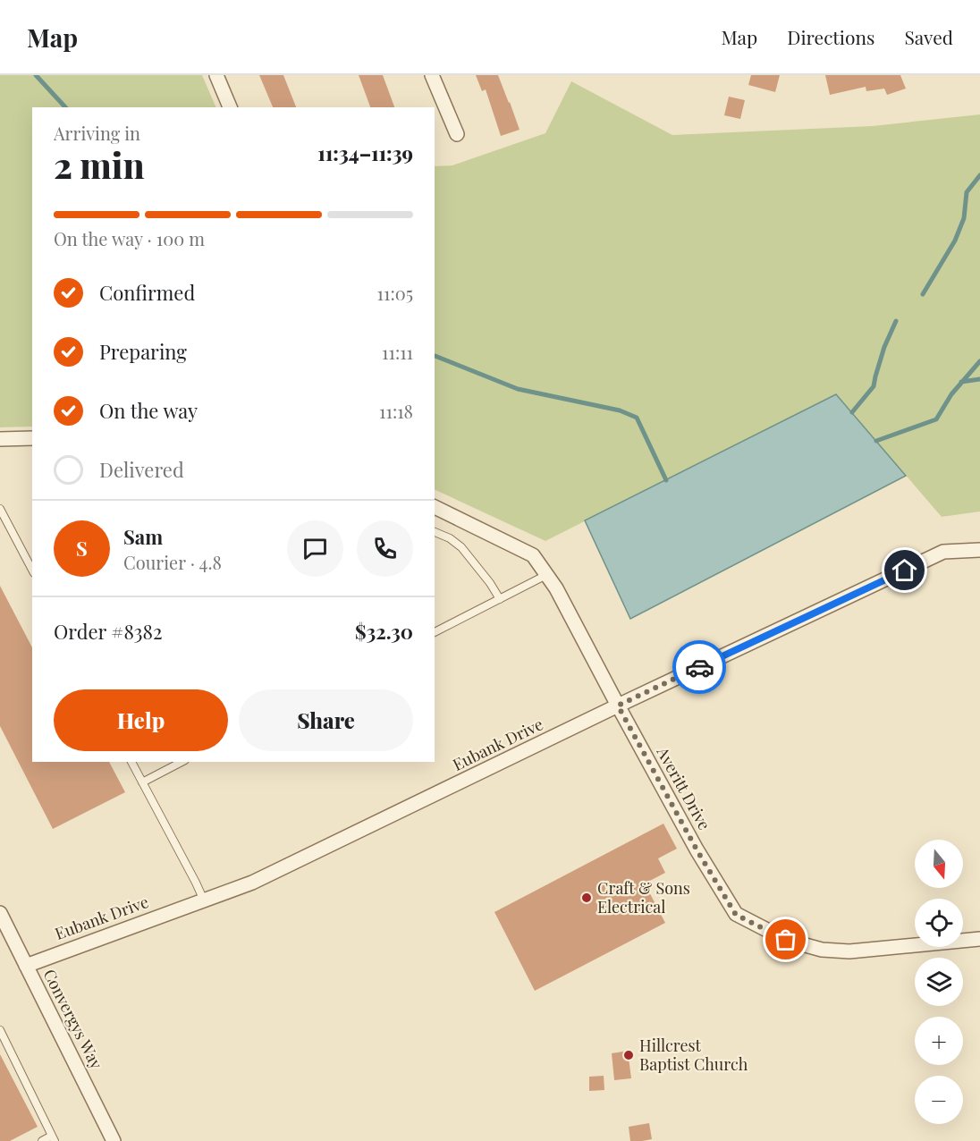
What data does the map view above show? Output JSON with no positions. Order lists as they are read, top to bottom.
{
  "streets": {
    "street": ["Eubank Drive", "Averitt Drive", "Convergys Way"]
  },
  "crossings": [
    ["Eubank Drive", "Averitt Drive"],
    ["Eubank Drive", "Convergys Way"]
  ],
  "places": ["Craft & Sons Electrical", "Hillcrest Baptist Church"],
  "north": "bottom",
  "page": {
    "header": "Map",
    "nav": ["Map", "Directions", "Saved"],
    "heading": ["2 min", "Arriving in", "11:34–11:39"],
    "panel": [
      "Sam",
      "Courier · 4.8",
      "Order #8382",
      "$32.30"
    ],
    "bar": "On the way · 100 m",
    "list": [
      ["Confirmed", "11:05"],
      ["Preparing", "11:11"],
      ["On the way", "11:18"],
      "Delivered"
    ],
    "round": "S",
    "buttons": ["Help", "Share"],
    "map_buttons": ["+", "−"]
  }
}
